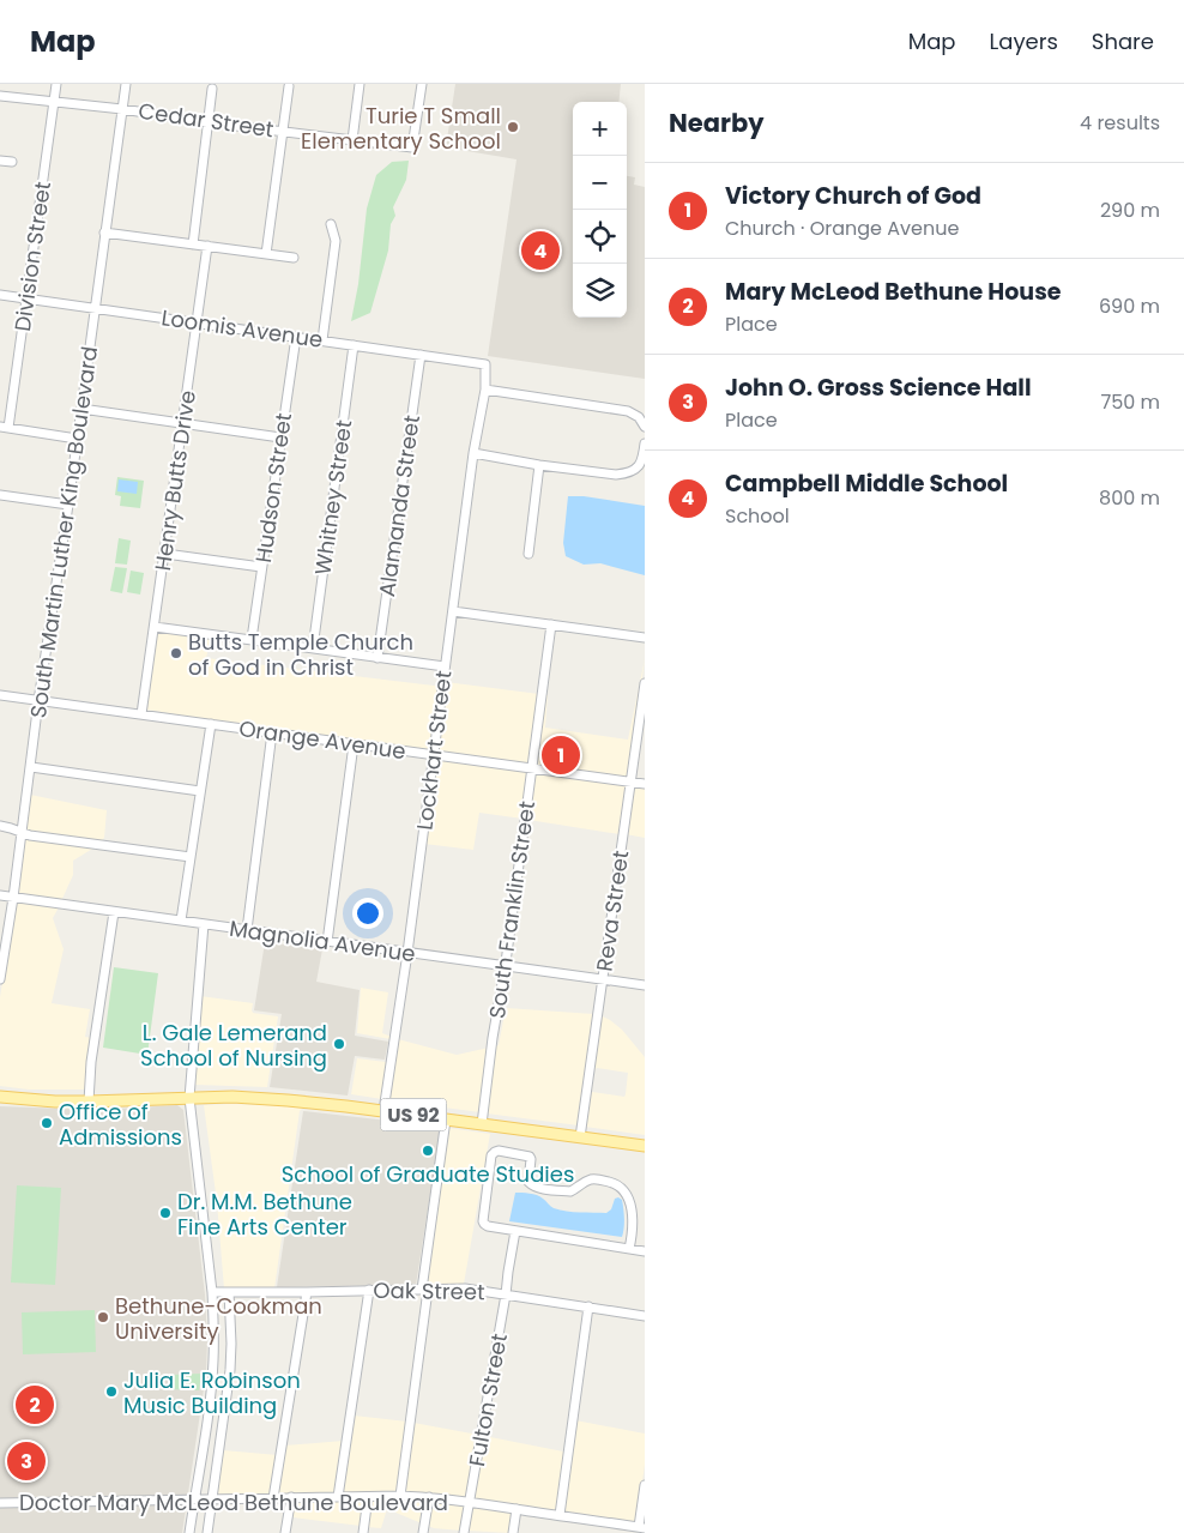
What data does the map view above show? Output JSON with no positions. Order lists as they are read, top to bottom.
{
  "streets": {
    "main road": ["US 92"],
    "street": [
      "Cedar Street",
      "Division Street",
      "Loomis Avenue",
      "Henry Butts Drive",
      "Hudson Street",
      "Whitney Street",
      "Alamanda Street",
      "South Martin Luther King Boulevard",
      "Orange Avenue",
      "Lockhart Street",
      "South Franklin Street",
      "Reva Street",
      "Magnolia Avenue",
      "Oak Street",
      "Fulton Street",
      "Doctor Mary McLeod Bethune Boulevard"
    ]
  },
  "crossings": [
    ["Cedar Street", "Division Street"],
    ["Cedar Street", "South Martin Luther King Boulevard"],
    ["Division Street", "Loomis Avenue"],
    ["Loomis Avenue", "Henry Butts Drive"],
    ["Loomis Avenue", "Hudson Street"],
    ["Loomis Avenue", "Whitney Street"],
    ["Loomis Avenue", "Alamanda Street"],
    ["Loomis Avenue", "South Martin Luther King Boulevard"],
    ["Loomis Avenue", "Lockhart Street"],
    ["Henry Butts Drive", "Orange Avenue"],
    ["South Martin Luther King Boulevard", "Orange Avenue"],
    ["South Martin Luther King Boulevard", "Magnolia Avenue"],
    ["Orange Avenue", "Lockhart Street"],
    ["Orange Avenue", "South Franklin Street"],
    ["Orange Avenue", "Reva Street"],
    ["Lockhart Street", "Magnolia Avenue"],
    ["Lockhart Street", "US 92"],
    ["South Franklin Street", "Magnolia Avenue"],
    ["South Franklin Street", "US 92"],
    ["Reva Street", "Magnolia Avenue"],
    ["Reva Street", "US 92"],
    ["Oak Street", "Fulton Street"],
    ["Fulton Street", "Doctor Mary McLeod Bethune Boulevard"]
  ],
  "places": [
    "Turie T Small Elementary School",
    "Butts Temple Church of God in Christ",
    "L. Gale Lemerand School of Nursing",
    "Office of Admissions",
    "School of Graduate Studies",
    "Dr. M.M. Bethune Fine Arts Center",
    "Bethune-Cookman University",
    "Julia E. Robinson Music Building"
  ],
  "page": {
    "header": "Map",
    "nav": ["Map", "Layers", "Share"],
    "heading": ["Nearby", "4 results"],
    "map_buttons": ["+", "−"],
    "list": [
      {
        "mark": "1",
        "name": "Victory Church of God",
        "note": "Church · Orange Avenue",
        "value": "290 m"
      },
      {
        "mark": "2",
        "name": "Mary McLeod Bethune House",
        "note": "Place",
        "value": "690 m"
      },
      {
        "mark": "3",
        "name": "John O. Gross Science Hall",
        "note": "Place",
        "value": "750 m"
      },
      {
        "mark": "4",
        "name": "Campbell Middle School",
        "note": "School",
        "value": "800 m"
      }
    ],
    "pins": [
      "4",
      "1",
      "2",
      "3"
    ]
  }
}
